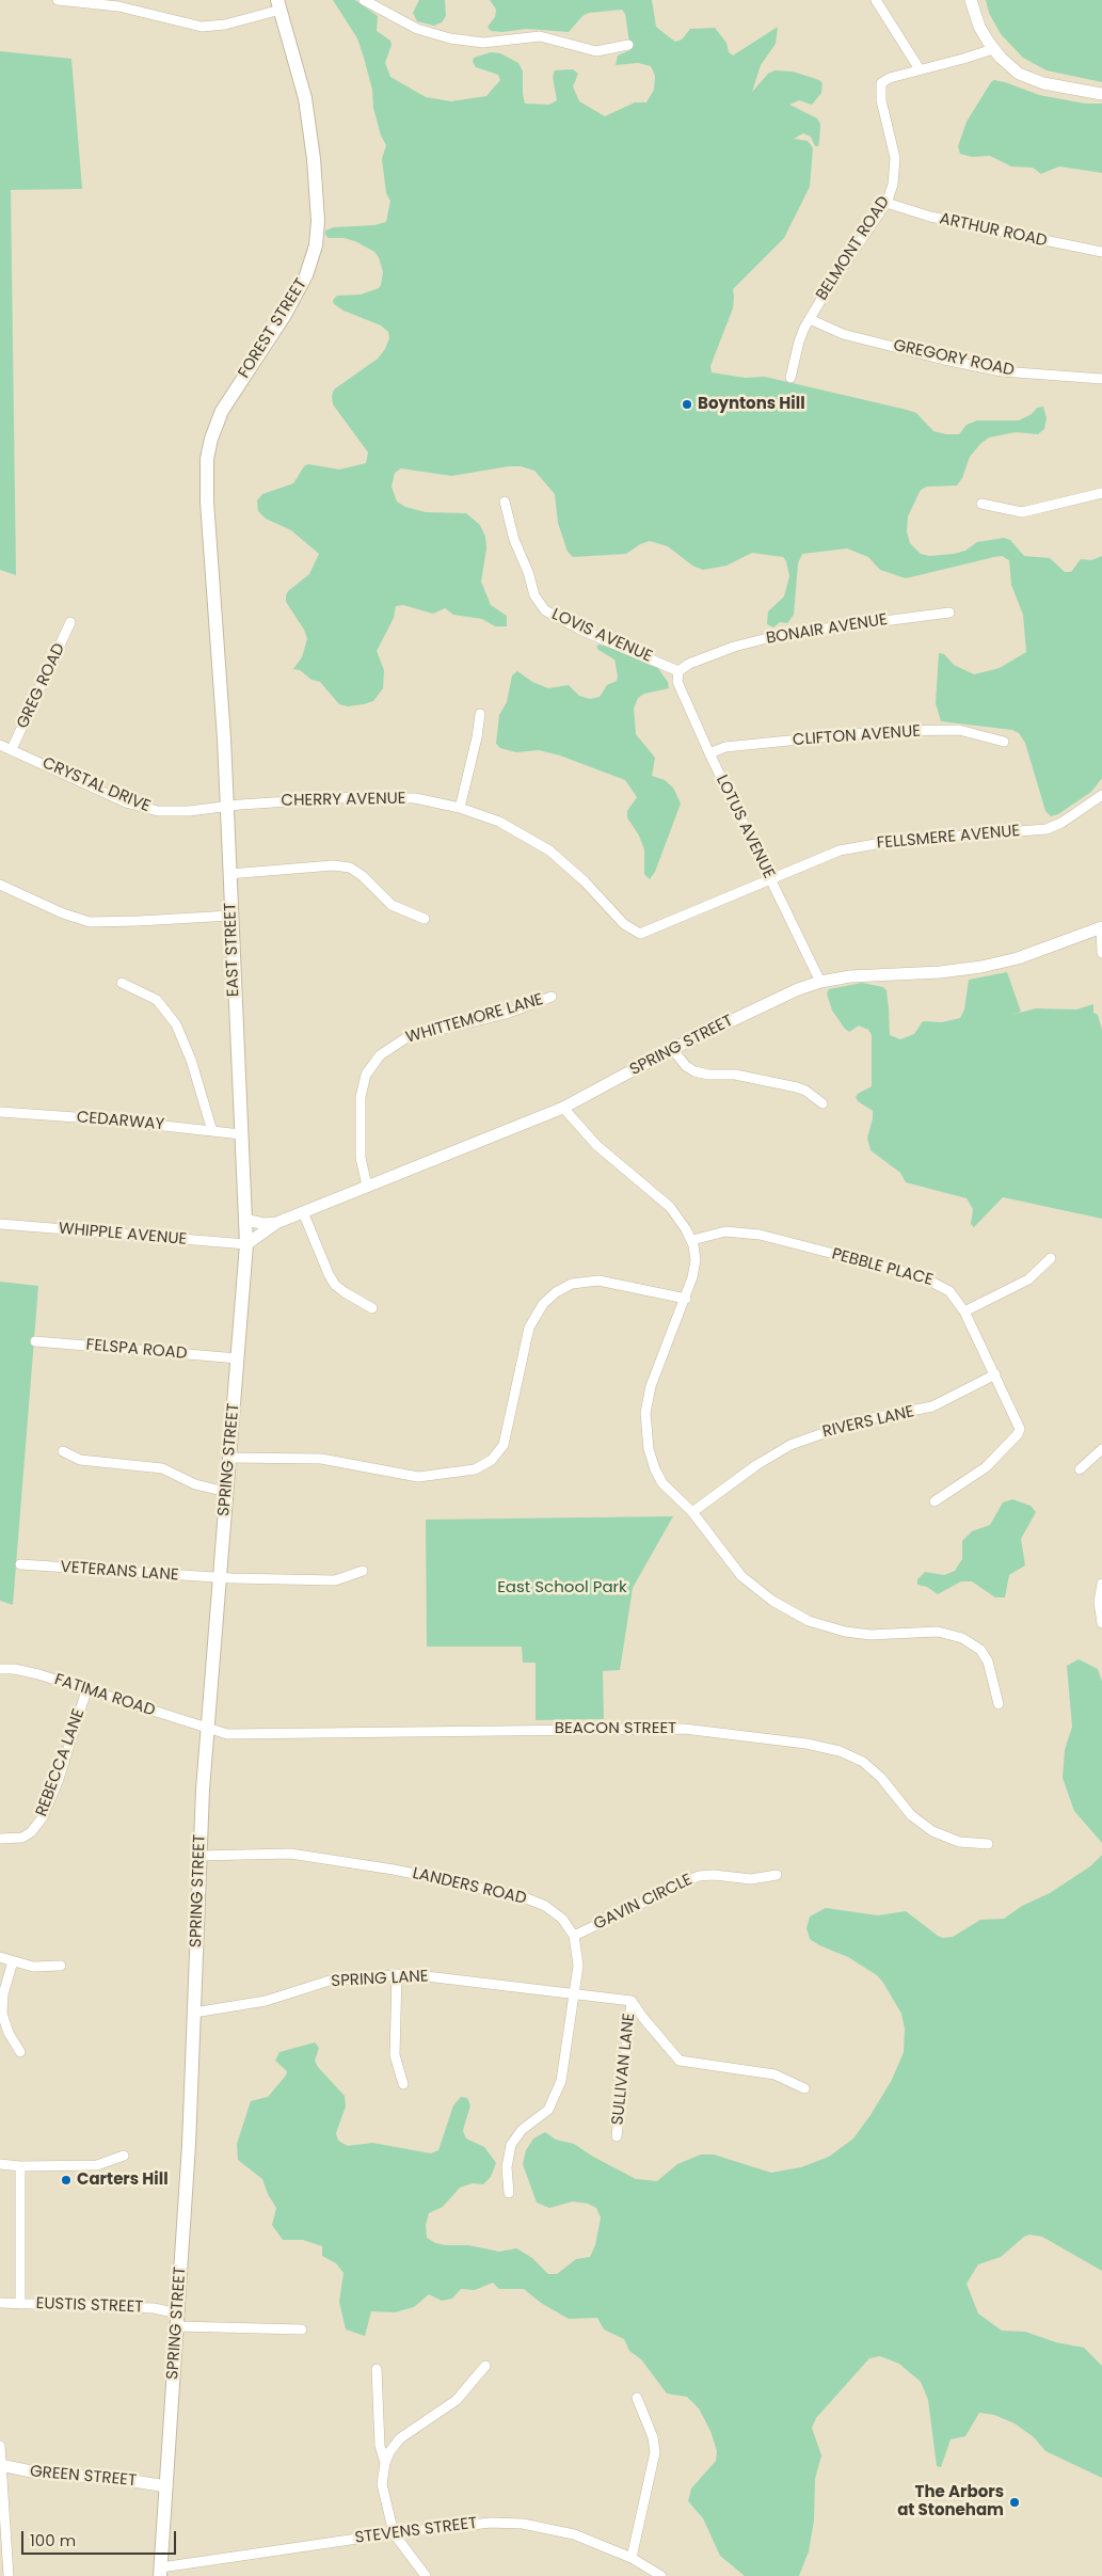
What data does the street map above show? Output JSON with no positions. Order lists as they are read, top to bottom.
{
  "streets": {
    "main road": ["FOREST STREET", "EAST STREET", "SPRING STREET"],
    "street": [
      "ARTHUR ROAD",
      "BELMONT ROAD",
      "GREGORY ROAD",
      "BONAIR AVENUE",
      "LOVIS AVENUE",
      "GREG ROAD",
      "CLIFTON AVENUE",
      "CRYSTAL DRIVE",
      "CHERRY AVENUE",
      "LOTUS AVENUE",
      "FELLSMERE AVENUE",
      "WHITTEMORE LANE",
      "CEDARWAY",
      "WHIPPLE AVENUE",
      "PEBBLE PLACE",
      "FELSPA ROAD",
      "RIVERS LANE",
      "VETERANS LANE",
      "FATIMA ROAD",
      "BEACON STREET",
      "REBECCA LANE",
      "LANDERS ROAD",
      "GAVIN CIRCLE",
      "SPRING LANE",
      "SULLIVAN LANE",
      "EUSTIS STREET",
      "GREEN STREET",
      "STEVENS STREET"
    ]
  },
  "crossings": [
    ["ARTHUR ROAD", "BELMONT ROAD"],
    ["BELMONT ROAD", "GREGORY ROAD"],
    ["FOREST STREET", "EAST STREET"],
    ["BONAIR AVENUE", "LOVIS AVENUE"],
    ["BONAIR AVENUE", "LOTUS AVENUE"],
    ["LOVIS AVENUE", "LOTUS AVENUE"],
    ["GREG ROAD", "CRYSTAL DRIVE"],
    ["CLIFTON AVENUE", "LOTUS AVENUE"],
    ["CRYSTAL DRIVE", "CHERRY AVENUE"],
    ["CRYSTAL DRIVE", "EAST STREET"],
    ["CHERRY AVENUE", "FELLSMERE AVENUE"],
    ["CHERRY AVENUE", "EAST STREET"],
    ["LOTUS AVENUE", "FELLSMERE AVENUE"],
    ["LOTUS AVENUE", "SPRING STREET"],
    ["EAST STREET", "SPRING STREET"],
    ["EAST STREET", "CEDARWAY"],
    ["EAST STREET", "WHIPPLE AVENUE"],
    ["WHITTEMORE LANE", "SPRING STREET"],
    ["SPRING STREET", "WHIPPLE AVENUE"],
    ["SPRING STREET", "FELSPA ROAD"],
    ["SPRING STREET", "VETERANS LANE"],
    ["SPRING STREET", "FATIMA ROAD"],
    ["SPRING STREET", "BEACON STREET"],
    ["SPRING STREET", "LANDERS ROAD"],
    ["SPRING STREET", "SPRING LANE"],
    ["SPRING STREET", "EUSTIS STREET"],
    ["SPRING STREET", "GREEN STREET"],
    ["SPRING STREET", "STEVENS STREET"],
    ["PEBBLE PLACE", "RIVERS LANE"],
    ["FATIMA ROAD", "BEACON STREET"],
    ["FATIMA ROAD", "REBECCA LANE"],
    ["LANDERS ROAD", "GAVIN CIRCLE"],
    ["SPRING LANE", "SULLIVAN LANE"]
  ],
  "parks": ["East School Park"],
  "places": ["Boyntons Hill", "Carters Hill", "The Arbors at Stoneham"],
  "scale_bar": "100 m"
}
